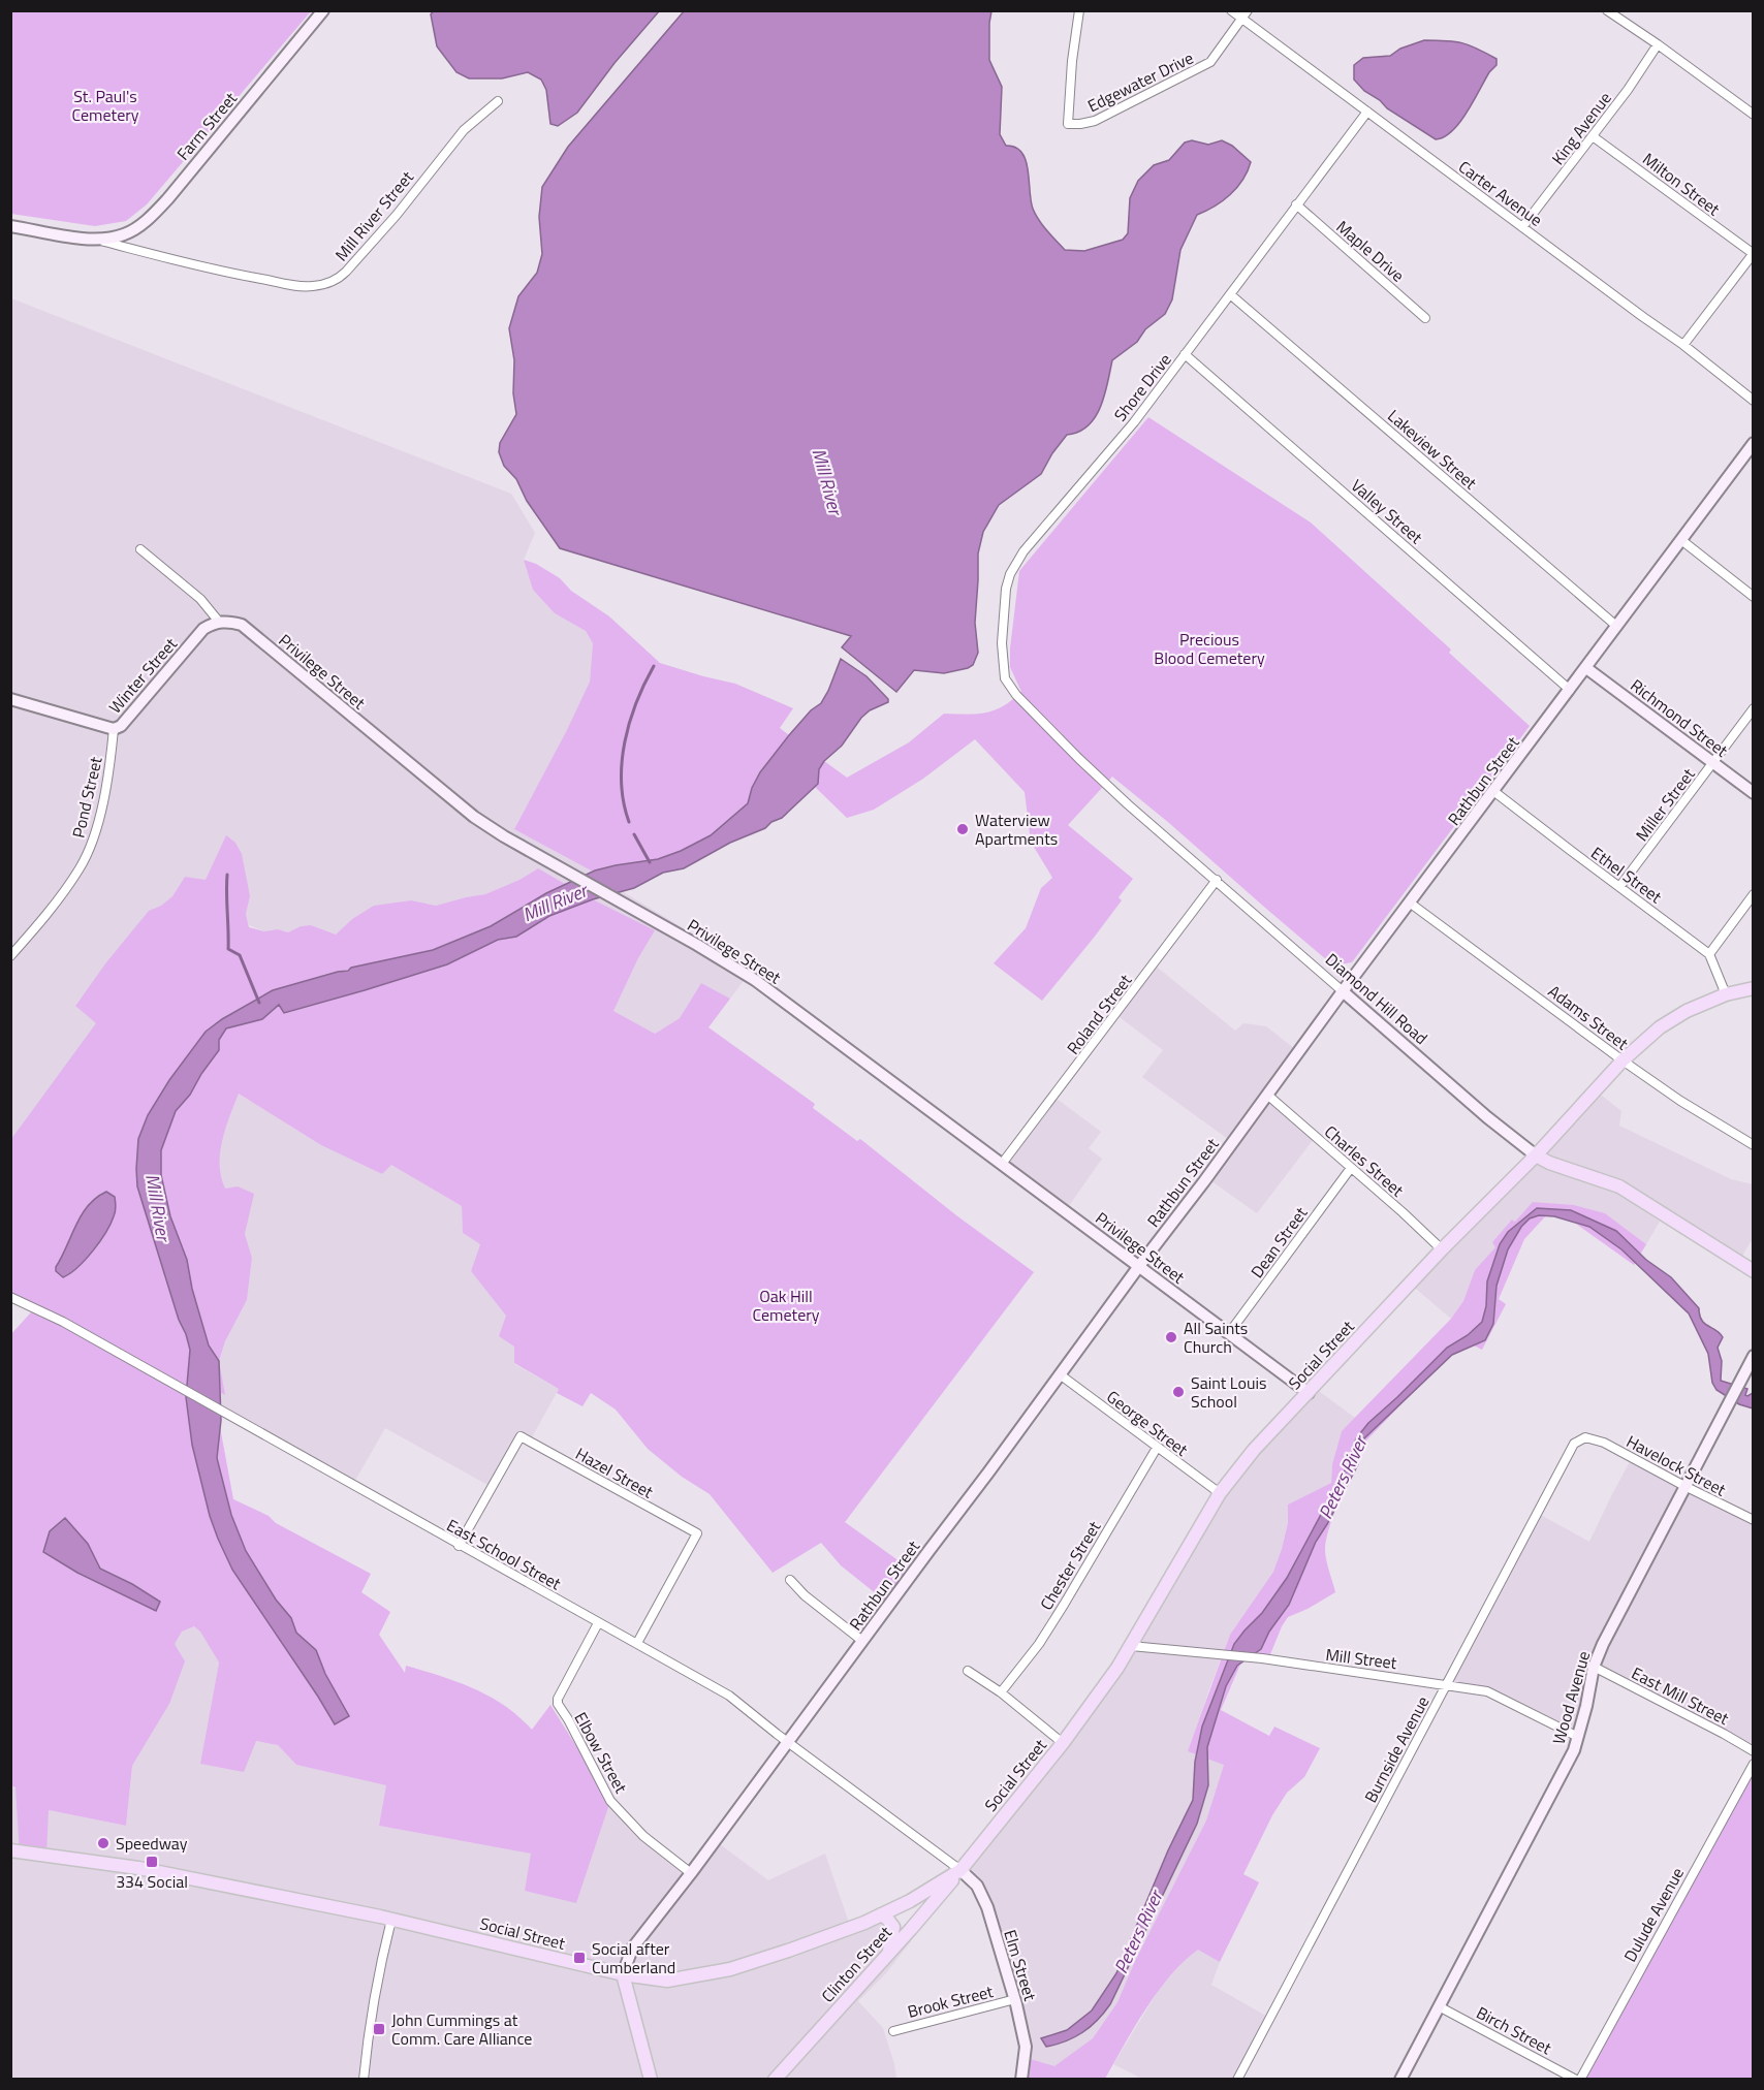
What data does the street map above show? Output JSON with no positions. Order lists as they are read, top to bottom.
{
  "streets": {
    "main road": [
      "Farm Street",
      "Privilege Street",
      "Winter Street",
      "Richmond Street",
      "Rathbun Street",
      "Diamond Hill Road",
      "Social Street",
      "Wood Avenue",
      "Clinton Street",
      "Elm Street"
    ],
    "street": [
      "Edgewater Drive",
      "King Avenue",
      "Milton Street",
      "Carter Avenue",
      "Mill River Street",
      "Maple Drive",
      "Shore Drive",
      "Lakeview Street",
      "Valley Street",
      "Pond Street",
      "Miller Street",
      "Ethel Street",
      "Roland Street",
      "Adams Street",
      "Charles Street",
      "Dean Street",
      "George Street",
      "Havelock Street",
      "Hazel Street",
      "East School Street",
      "Chester Street",
      "Mill Street",
      "East Mill Street",
      "Burnside Avenue",
      "Elbow Street",
      "Dulude Avenue",
      "Brook Street",
      "Birch Street"
    ]
  },
  "crossings": [
    ["Edgewater Drive", "Carter Avenue"],
    ["Farm Street", "Mill River Street"],
    ["King Avenue", "Milton Street"],
    ["King Avenue", "Carter Avenue"],
    ["Carter Avenue", "Shore Drive"],
    ["Maple Drive", "Shore Drive"],
    ["Shore Drive", "Lakeview Street"],
    ["Shore Drive", "Valley Street"],
    ["Shore Drive", "Diamond Hill Road"],
    ["Lakeview Street", "Rathbun Street"],
    ["Valley Street", "Rathbun Street"],
    ["Privilege Street", "Winter Street"],
    ["Privilege Street", "Rathbun Street"],
    ["Privilege Street", "Roland Street"],
    ["Privilege Street", "Dean Street"],
    ["Privilege Street", "Social Street"],
    ["Winter Street", "Pond Street"],
    ["Richmond Street", "Rathbun Street"],
    ["Richmond Street", "Miller Street"],
    ["Rathbun Street", "Ethel Street"],
    ["Rathbun Street", "Diamond Hill Road"],
    ["Rathbun Street", "Adams Street"],
    ["Rathbun Street", "Charles Street"],
    ["Rathbun Street", "Social Street"],
    ["Rathbun Street", "George Street"],
    ["Rathbun Street", "East School Street"],
    ["Rathbun Street", "Elbow Street"],
    ["Miller Street", "Ethel Street"],
    ["Diamond Hill Road", "Roland Street"],
    ["Diamond Hill Road", "Social Street"],
    ["Adams Street", "Social Street"],
    ["Charles Street", "Dean Street"],
    ["Charles Street", "Social Street"],
    ["Social Street", "George Street"],
    ["Social Street", "East School Street"],
    ["Social Street", "Mill Street"],
    ["Social Street", "Clinton Street"],
    ["Social Street", "Elm Street"],
    ["George Street", "Chester Street"],
    ["Havelock Street", "Wood Avenue"],
    ["Havelock Street", "Burnside Avenue"],
    ["Hazel Street", "East School Street"],
    ["East School Street", "Elbow Street"],
    ["East School Street", "Clinton Street"],
    ["East School Street", "Elm Street"],
    ["Mill Street", "Wood Avenue"],
    ["Mill Street", "Burnside Avenue"],
    ["East Mill Street", "Wood Avenue"],
    ["Wood Avenue", "Birch Street"],
    ["Dulude Avenue", "Birch Street"],
    ["Clinton Street", "Elm Street"],
    ["Elm Street", "Brook Street"]
  ],
  "water": ["Mill River", "Peters River"],
  "parks": ["St. Paul's Cemetery", "Precious Blood Cemetery", "Oak Hill Cemetery"],
  "places": {
    "other": [
      "Waterview Apartments",
      "All Saints Church",
      "Saint Louis School",
      "Speedway"
    ],
    "transit": ["334 Social", "Social after Cumberland", "John Cummings at Comm. Care Alliance"]
  }
}
